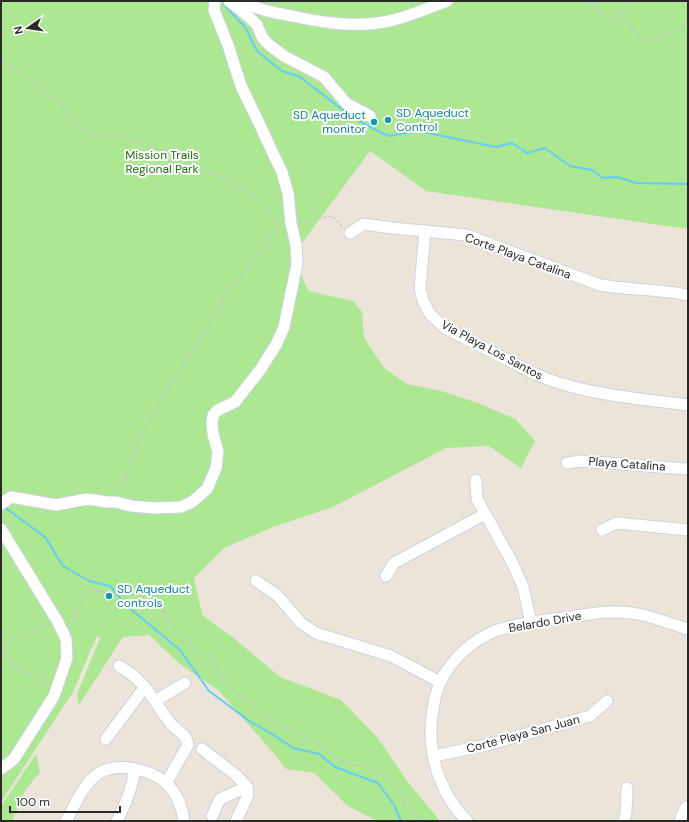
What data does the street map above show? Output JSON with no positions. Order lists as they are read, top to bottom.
{
  "streets": {
    "street": [
      "Corte Playa Catalina",
      "Via Playa Los Santos",
      "Playa Catalina",
      "Belardo Drive",
      "Corte Playa San Juan"
    ]
  },
  "crossings": [
    ["Corte Playa Catalina", "Via Playa Los Santos"],
    ["Belardo Drive", "Corte Playa San Juan"]
  ],
  "parks": ["Mission Trails Regional Park"],
  "places": ["SD Aqueduct Control", "SD Aqueduct monitor", "SD Aqueduct controls"],
  "scale_bar": "100 m",
  "north": "left"
}
